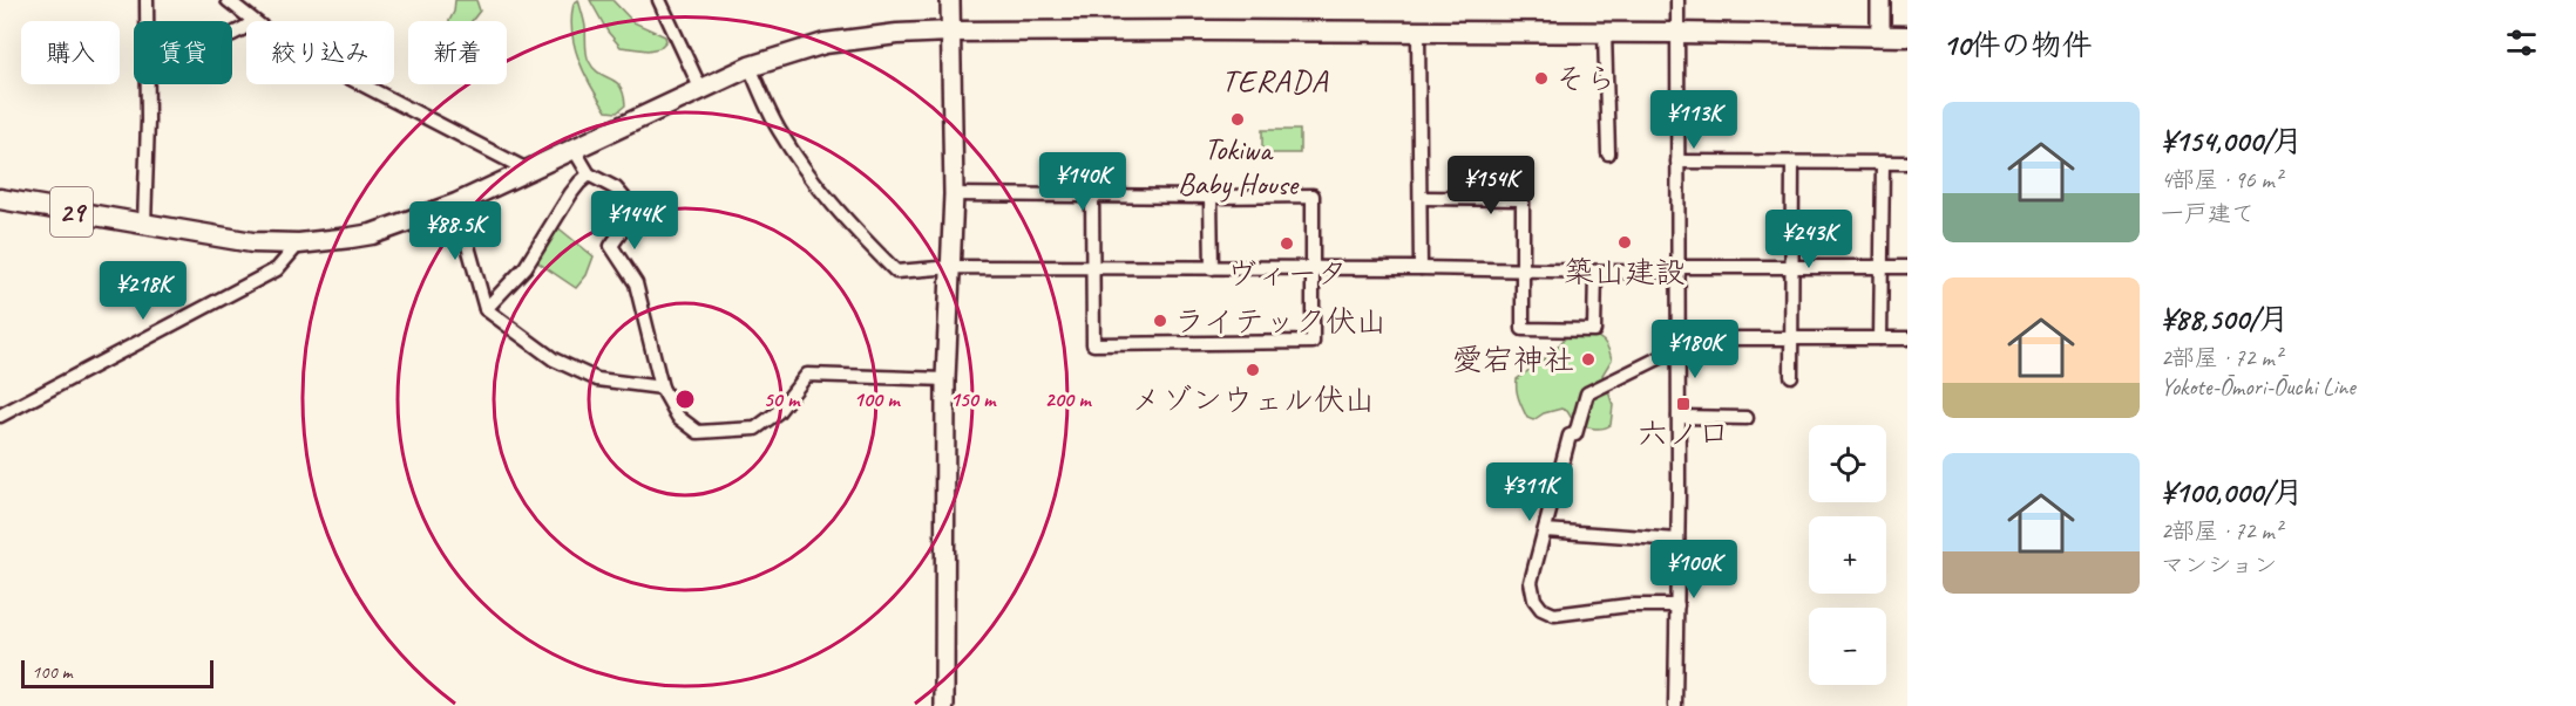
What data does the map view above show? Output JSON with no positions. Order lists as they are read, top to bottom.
{
  "streets": {
    "main road": ["29"]
  },
  "districts": ["TERADA"],
  "places": {
    "other": [
      "そら",
      "Tokiwa Baby House",
      "築山建設",
      "ヴィータ",
      "ライテック伏山",
      "愛宕神社",
      "メゾンウェル伏山"
    ],
    "transit": ["六ノ口"]
  },
  "scale_bar": "100 m",
  "page": {
    "heading": "10件の物件",
    "chip": [
      "購入",
      "賃貸",
      "絞り込み",
      "新着"
    ],
    "list": [
      {
        "name": "¥154,000/月",
        "note": "4部屋 · 96 m² · 一戸建て"
      },
      {
        "name": "¥88,500/月",
        "note": "2部屋 · 72 m² · Yokote-Ōmori-Ōuchi Line"
      },
      {
        "name": "¥100,000/月",
        "note": "2部屋 · 72 m² · マンション"
      }
    ],
    "price": [
      "¥113K",
      "¥140K",
      "¥154K",
      "¥144K",
      "¥88.5K",
      "¥243K",
      "¥218K",
      "¥180K",
      "¥311K",
      "¥100K"
    ],
    "map_buttons": ["+", "−"],
    "scale": "100 m"
  },
  "rings": [
    "50 m",
    "100 m",
    "150 m",
    "200 m"
  ]
}
